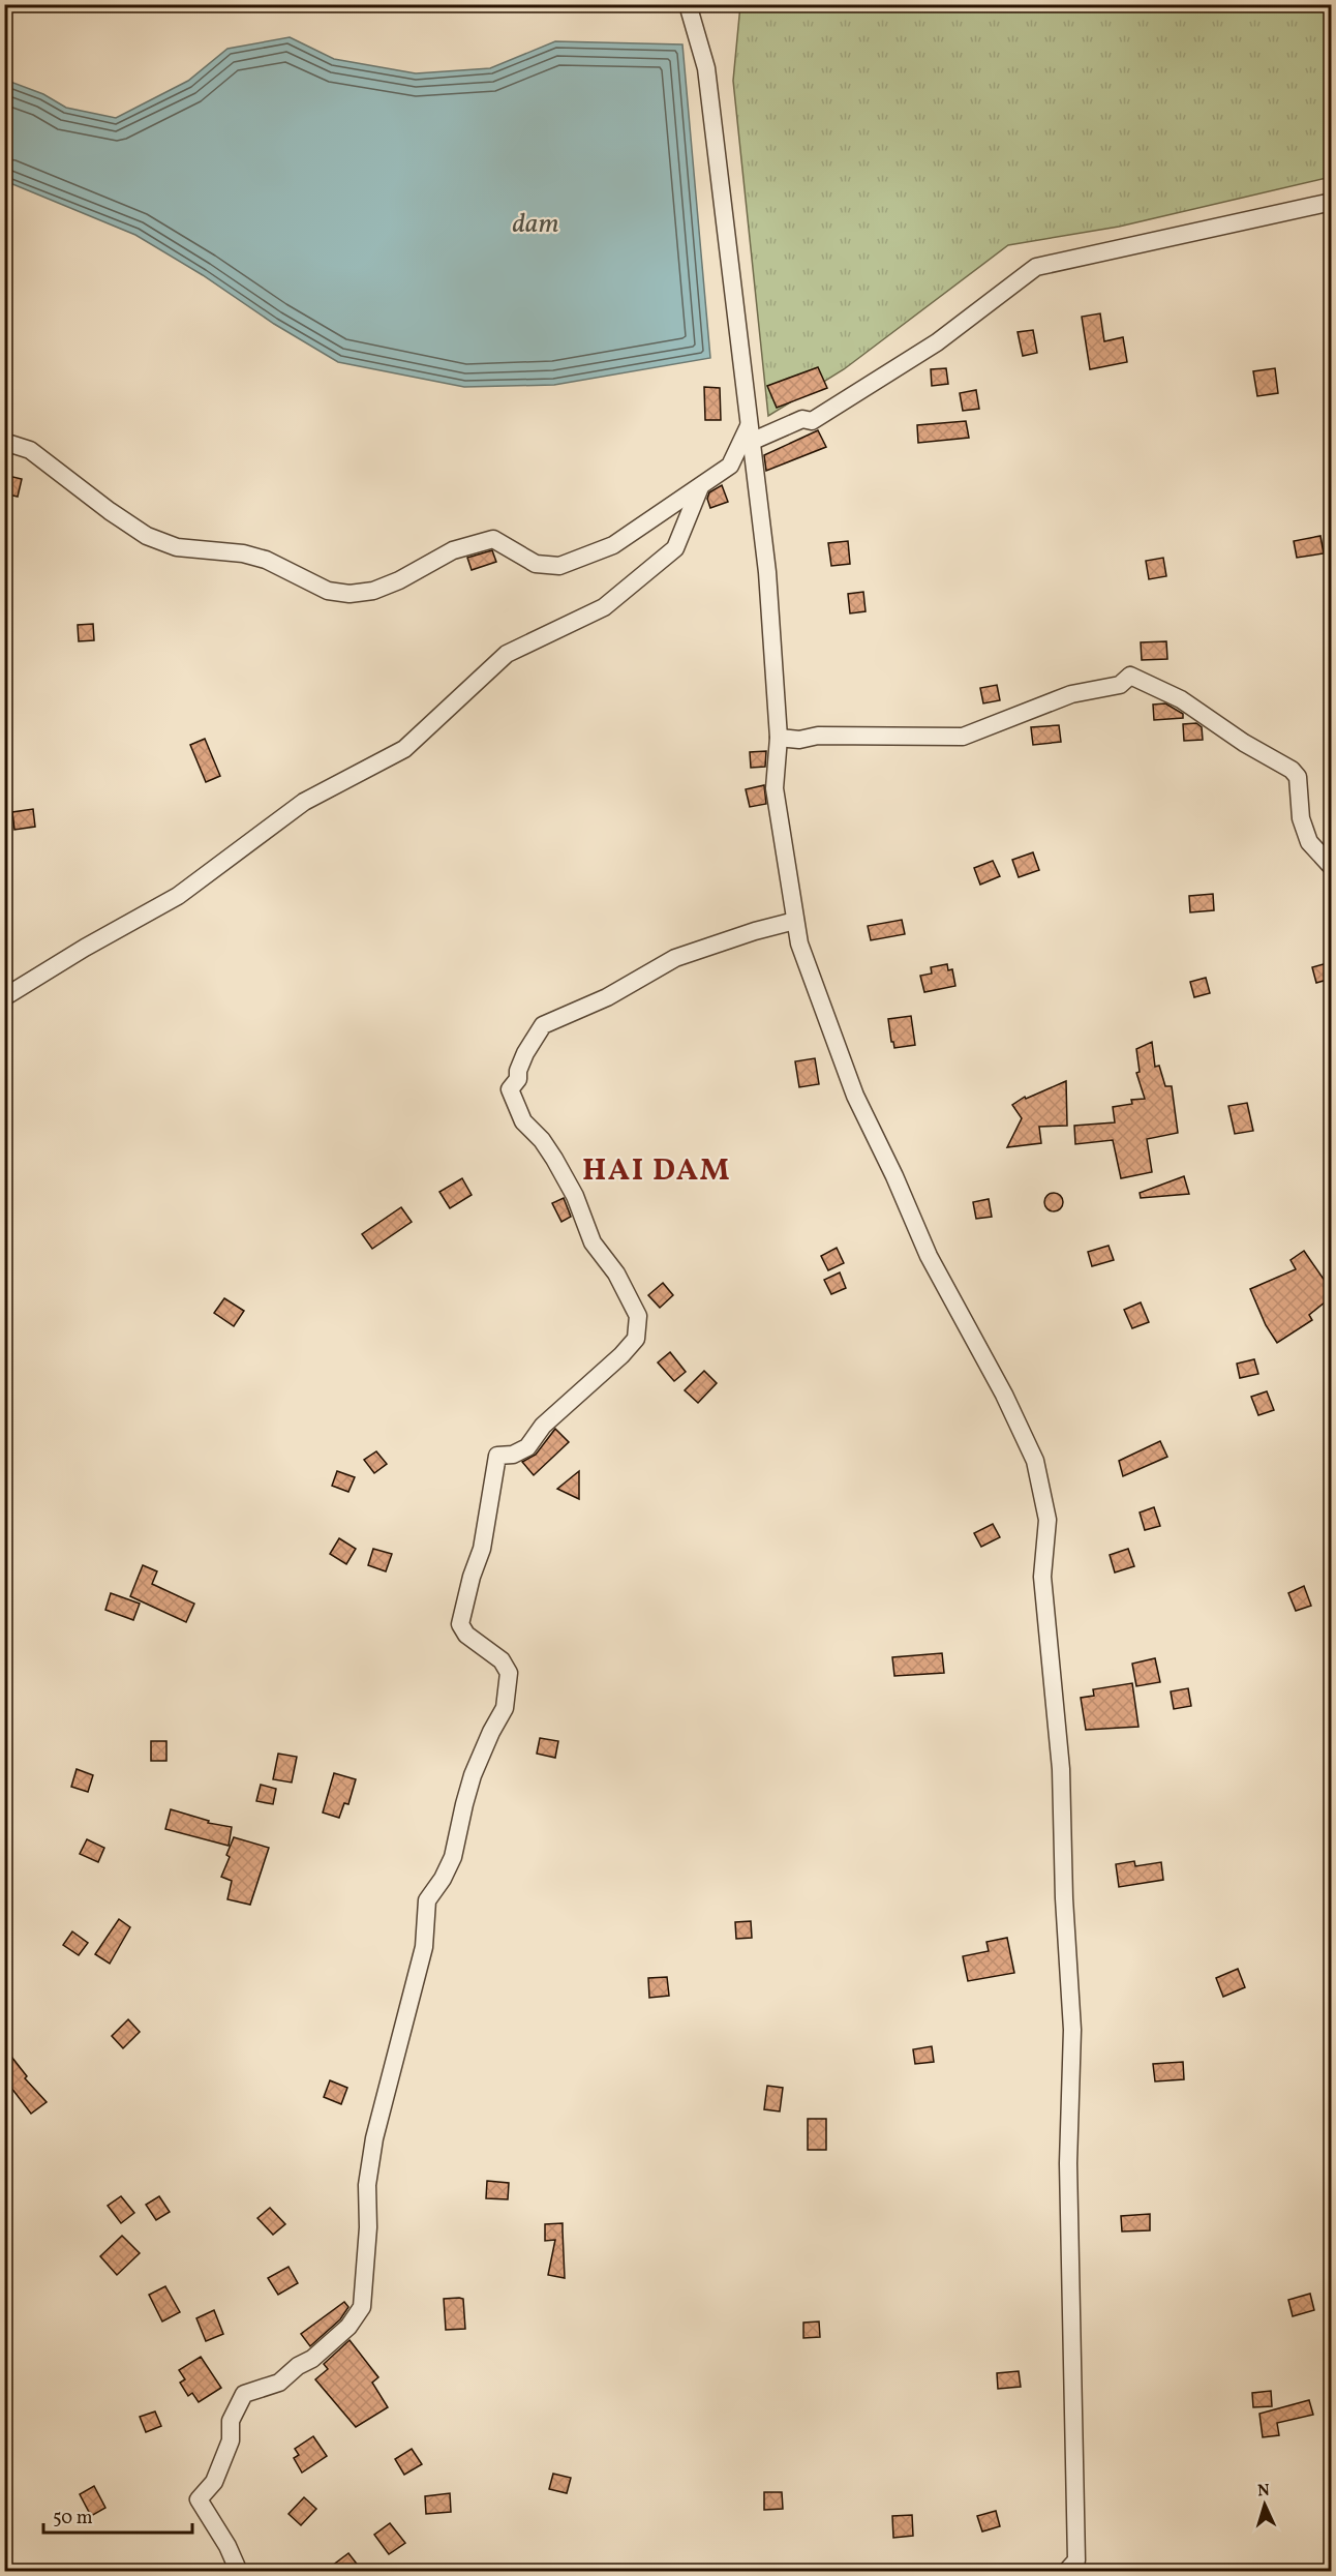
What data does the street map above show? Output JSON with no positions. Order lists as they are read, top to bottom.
{
  "districts": ["HAI DAM"],
  "water": ["dam"],
  "scale_bar": "50 m",
  "north": "top"
}
